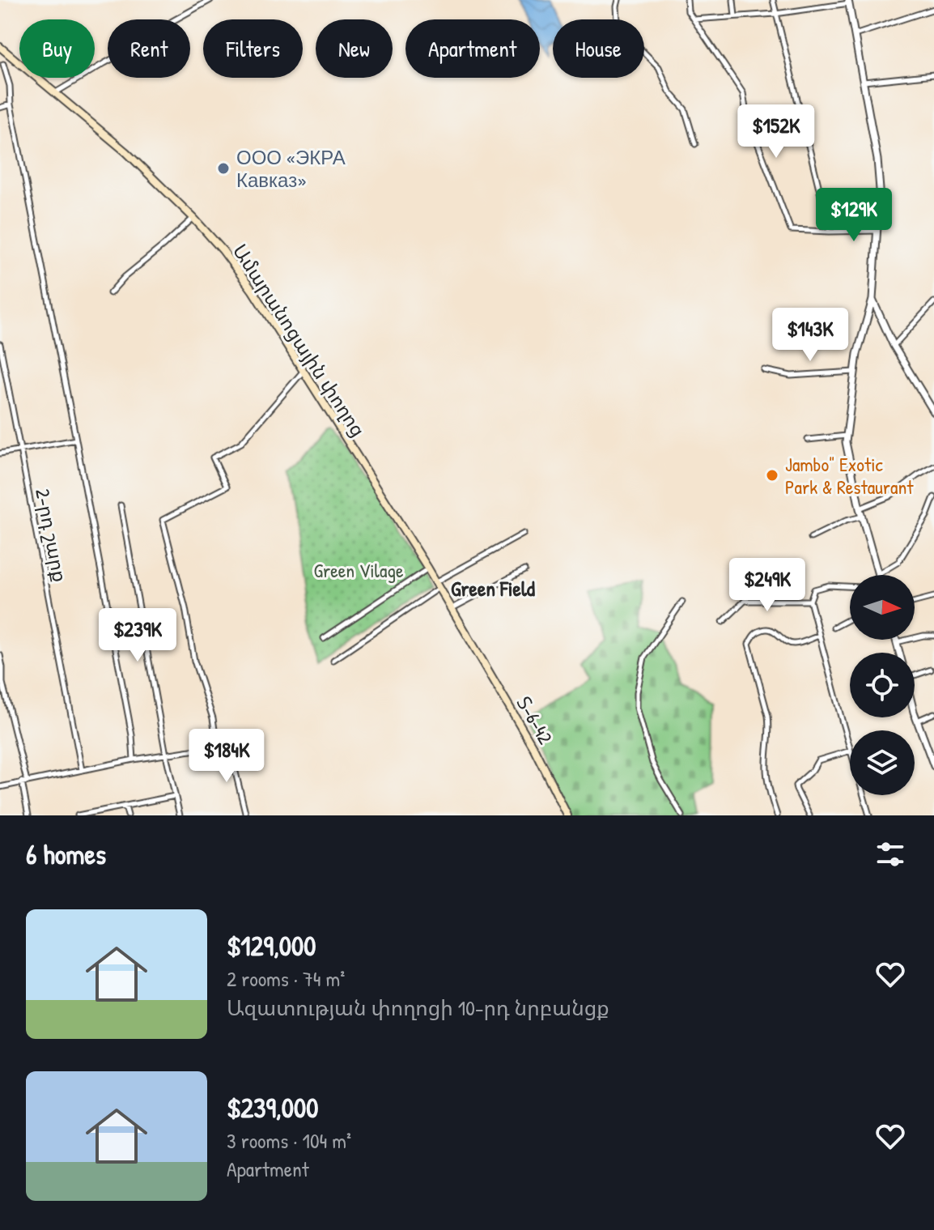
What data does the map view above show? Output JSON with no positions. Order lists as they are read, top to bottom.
{
  "streets": {
    "main road": ["Ամարանոցային փողոց", "Տ-6-42"],
    "street": ["2-րդ շարք"]
  },
  "crossings": [
    ["Ամարանոցային փողոց", "Տ-6-42"]
  ],
  "districts": ["Green Field"],
  "parks": ["Green Vilage"],
  "places": ["ООО «ЭКРА Кавказ»", "Jambo\" Exotic Park & Restaurant"],
  "north": "right",
  "page": {
    "chip": [
      "Buy",
      "Rent",
      "Filters",
      "New",
      "Apartment",
      "House"
    ],
    "price": [
      "$152K",
      "$129K",
      "$143K",
      "$249K",
      "$239K",
      "$184K"
    ],
    "heading": "6 homes",
    "list": [
      {
        "name": "$129,000",
        "note": "2 rooms · 74 m² · Ազատության փողոցի 10-րդ նրբանցք"
      },
      {
        "name": "$239,000",
        "note": "3 rooms · 104 m² · Apartment"
      }
    ]
  }
}
